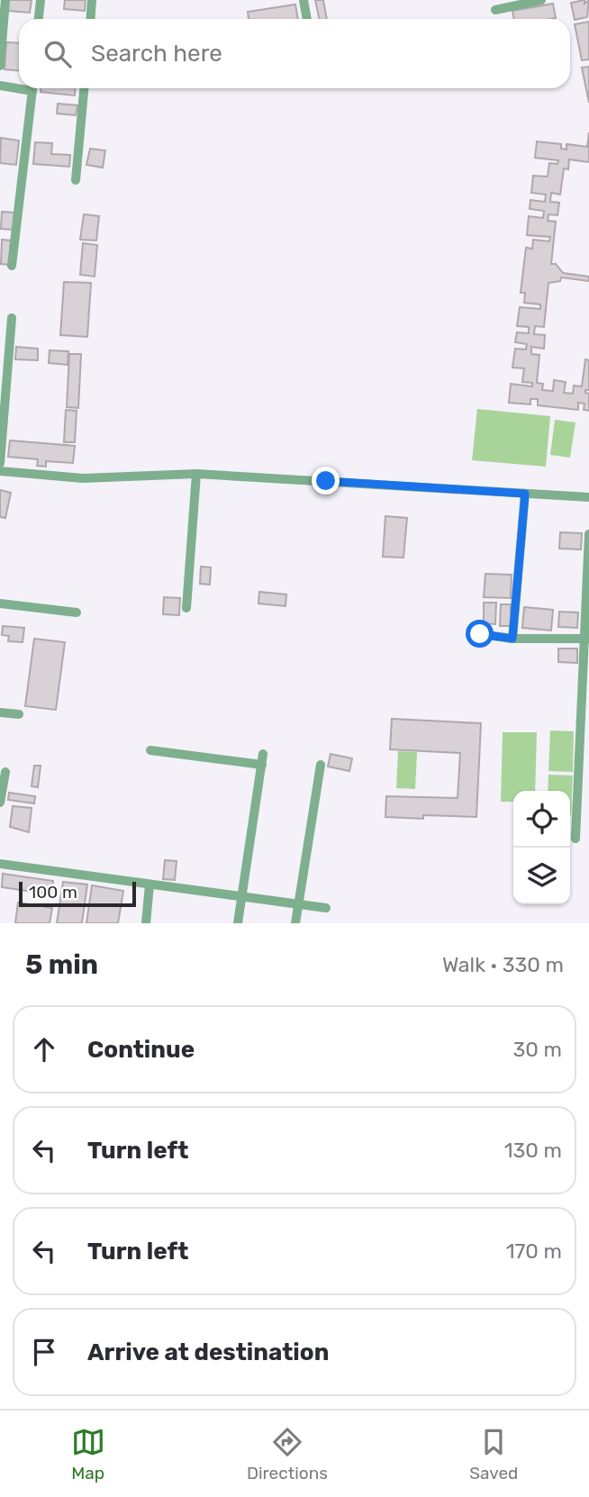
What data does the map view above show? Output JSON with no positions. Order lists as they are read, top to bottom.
{
  "scale_bar": "100 m",
  "page": {
    "search": "Search here",
    "scale": "100 m",
    "heading": ["5 min", "Walk · 330 m"],
    "list": [
      ["Continue", "30 m"],
      ["Turn left", "130 m"],
      ["Turn left", "170 m"],
      "Arrive at destination"
    ],
    "nav": ["Map", "Directions", "Saved"]
  }
}
